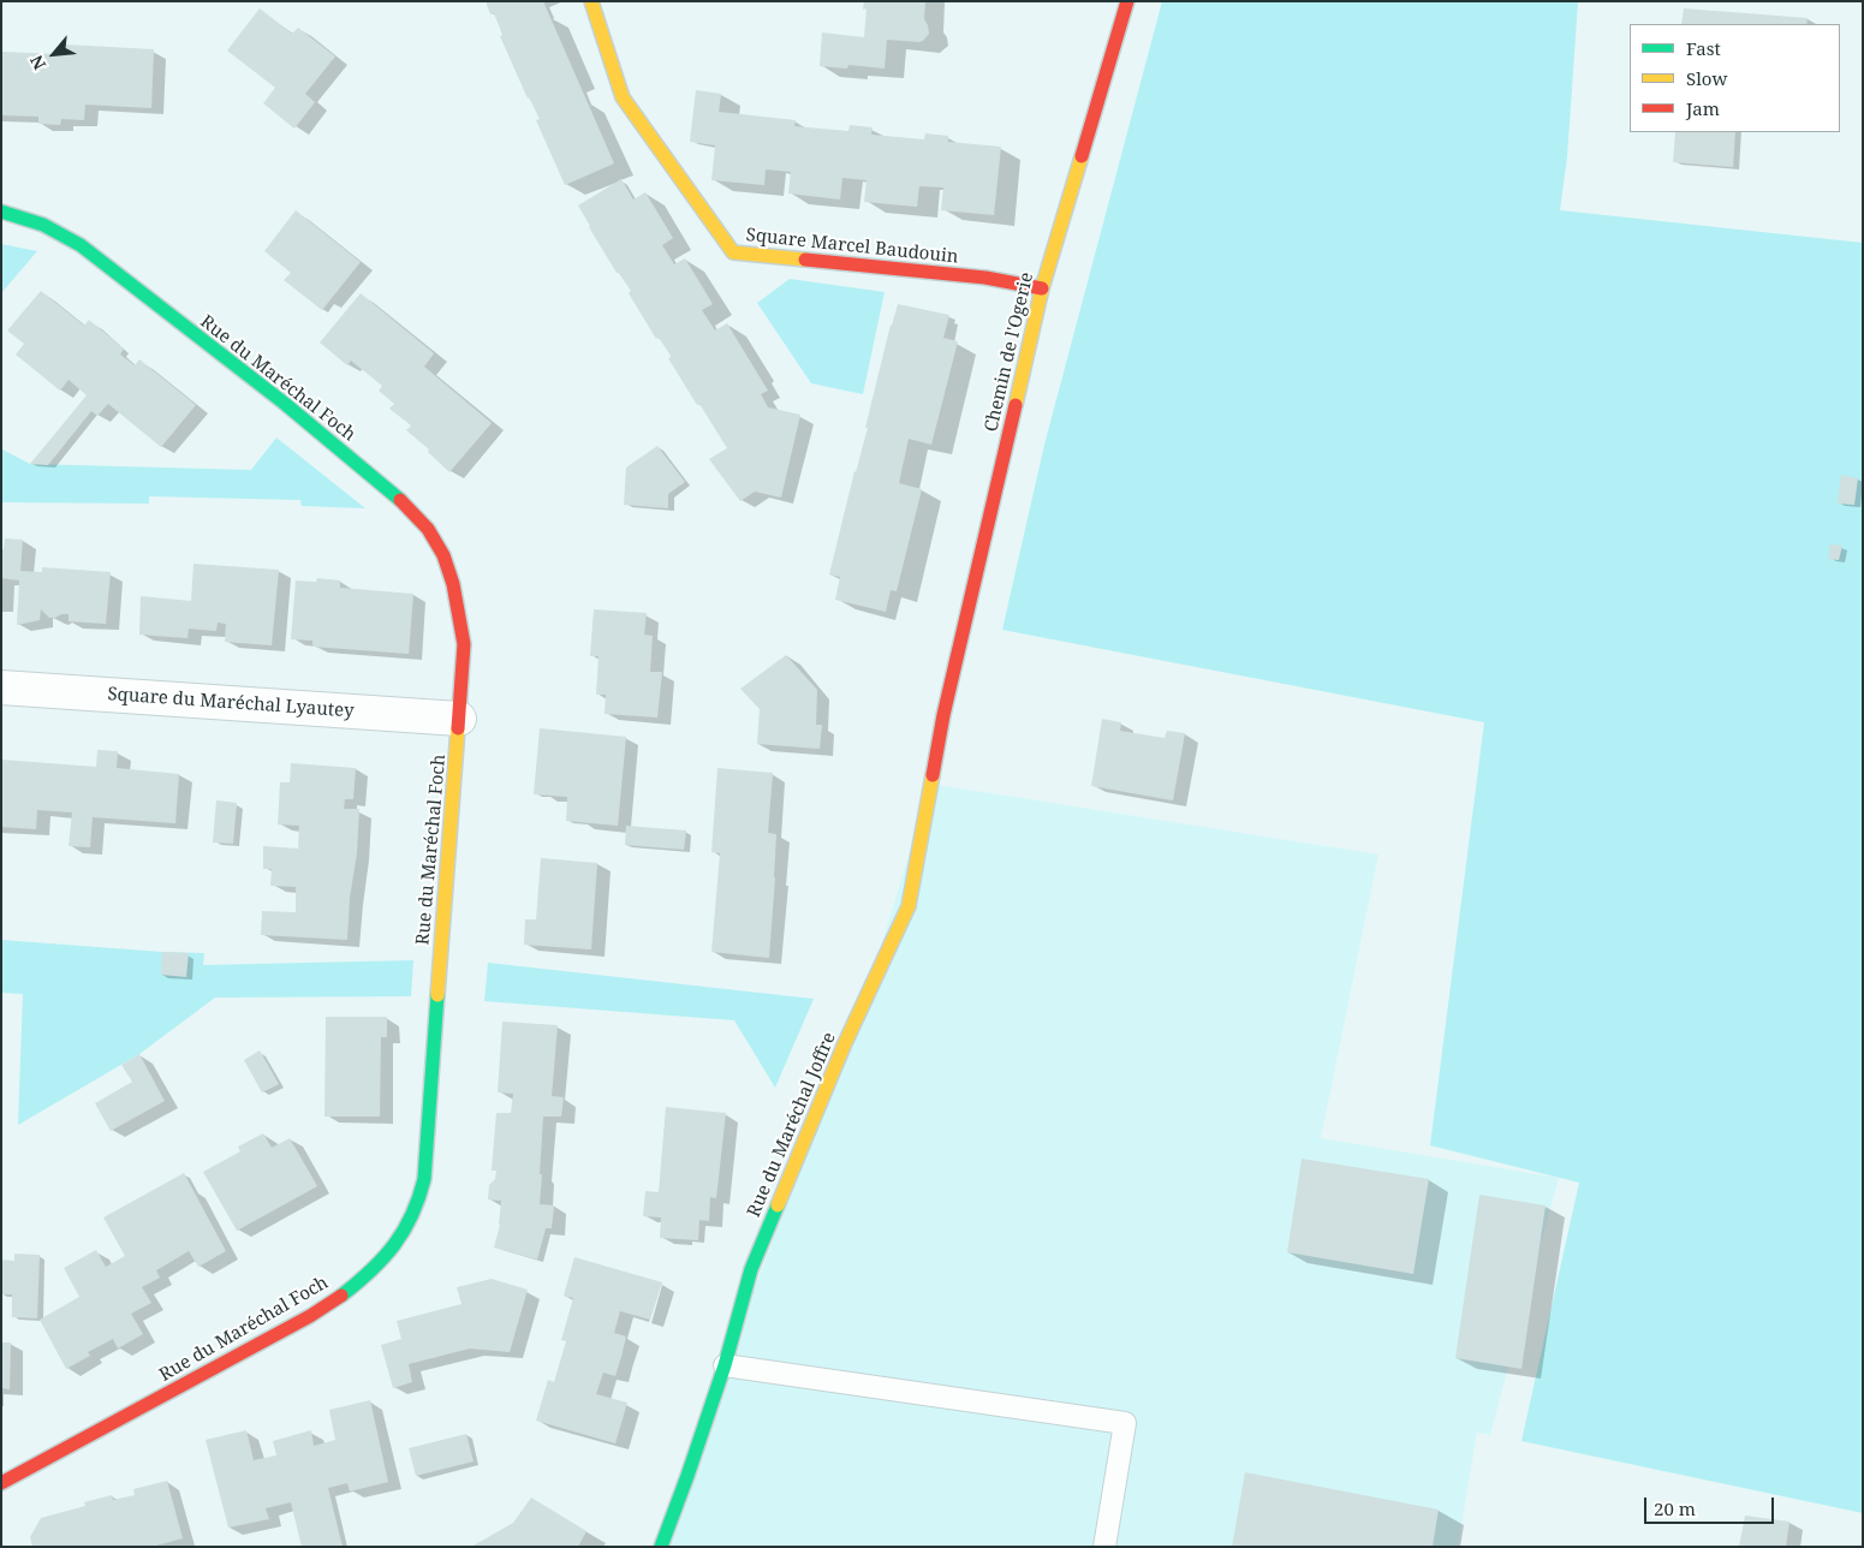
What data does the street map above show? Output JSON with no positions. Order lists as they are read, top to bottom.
{
  "streets": {
    "street": [
      "Square Marcel Baudouin",
      "Chemin de l'Ogerie",
      "Rue du Maréchal Foch",
      "Square du Maréchal Lyautey",
      "Rue du Maréchal Joffre"
    ]
  },
  "crossings": [
    ["Square Marcel Baudouin", "Chemin de l'Ogerie"],
    ["Chemin de l'Ogerie", "Rue du Maréchal Joffre"],
    ["Rue du Maréchal Foch", "Square du Maréchal Lyautey"]
  ],
  "legend": ["Fast", "Slow", "Jam"],
  "scale_bar": "20 m",
  "north": "bottom left"
}
